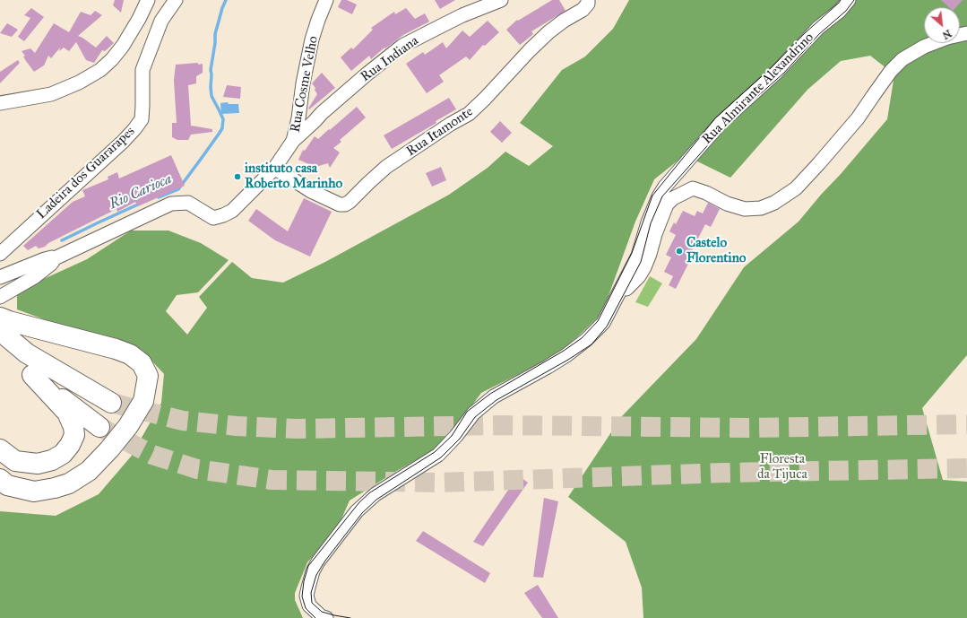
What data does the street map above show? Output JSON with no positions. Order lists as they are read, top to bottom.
{
  "streets": {
    "street": [
      "Rua Indiana",
      "Rua Cosme Velho",
      "Rua Almirante Alexandrino",
      "Rua Itamonte",
      "Ladeira dos Guararapes"
    ]
  },
  "crossings": [
    ["Rua Indiana", "Rua Cosme Velho"],
    ["Rua Cosme Velho", "Rua Itamonte"]
  ],
  "water": ["Rio Carioca"],
  "parks": ["Floresta da Tijuca"],
  "places": ["instituto casa Roberto Marinho", "Castelo Florentino"],
  "north": "bottom right"
}
